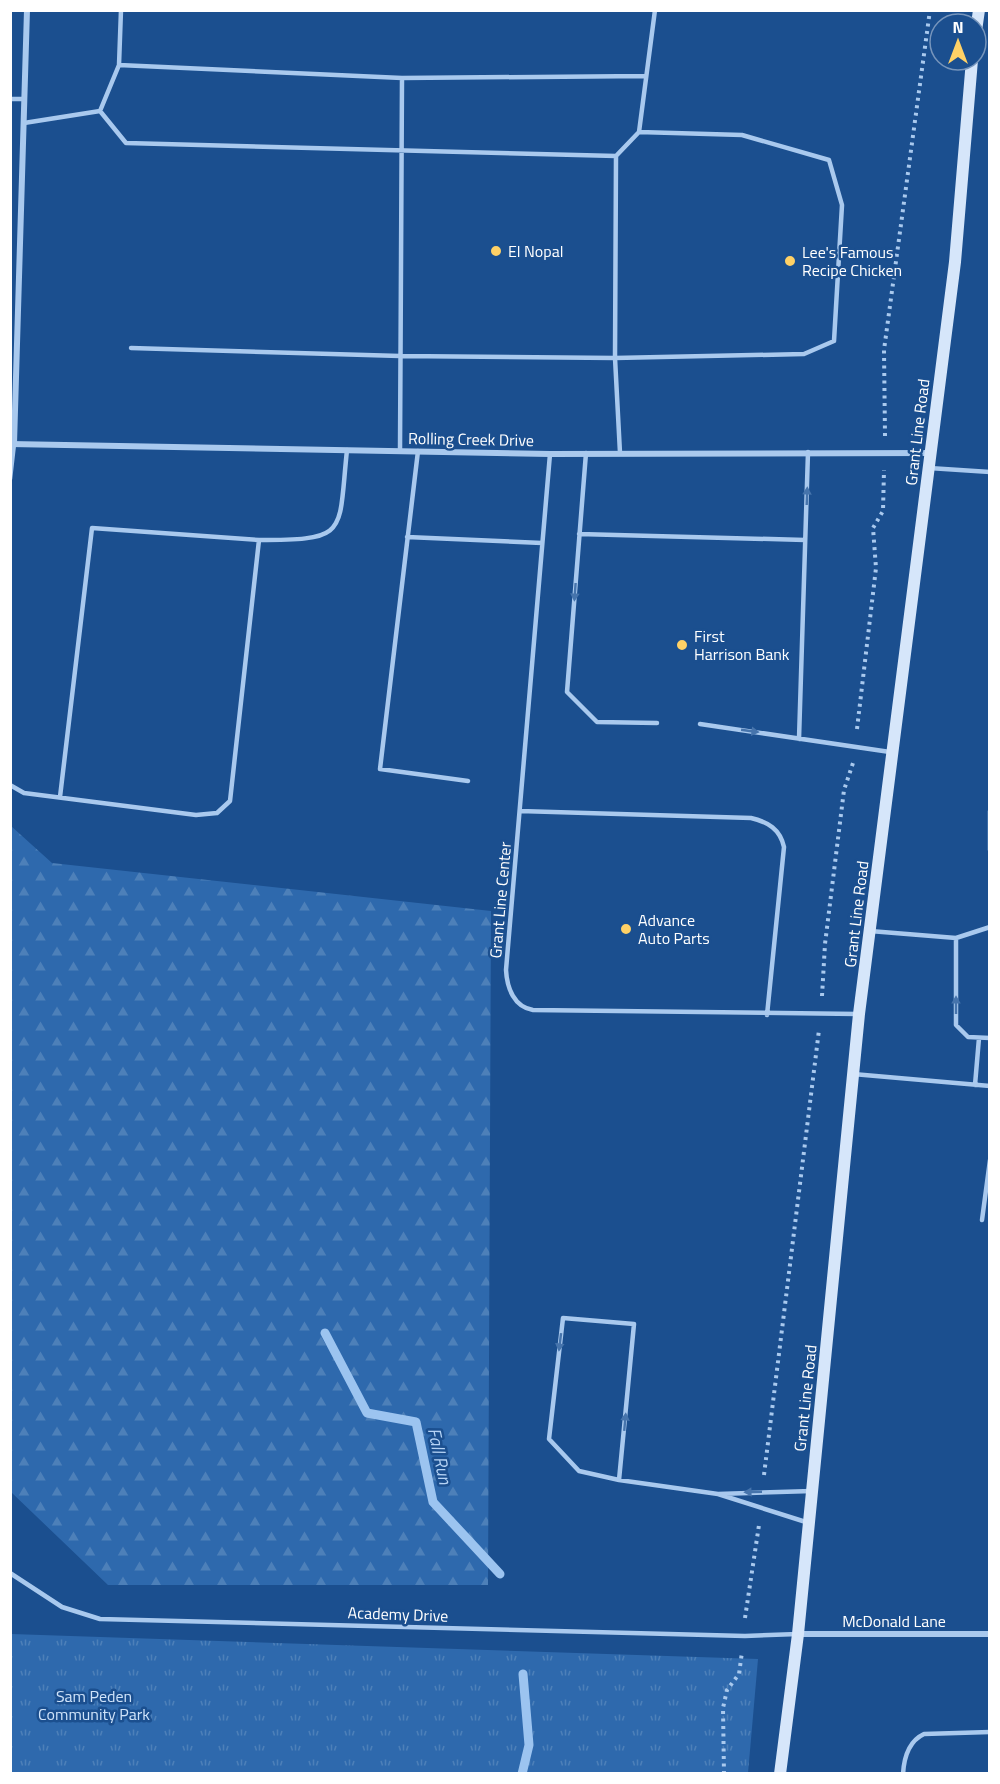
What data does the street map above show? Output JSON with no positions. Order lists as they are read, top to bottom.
{
  "streets": {
    "main road": ["Grant Line Road"],
    "street": ["Rolling Creek Drive", "McDonald Lane"],
    "lane": ["Grant Line Center", "Academy Drive"]
  },
  "crossings": [
    ["Grant Line Road", "Rolling Creek Drive"],
    ["Grant Line Road", "Grant Line Center"],
    ["Grant Line Road", "Academy Drive"],
    ["Grant Line Road", "McDonald Lane"],
    ["Rolling Creek Drive", "Grant Line Center"],
    ["Academy Drive", "McDonald Lane"]
  ],
  "water": ["Fall Run"],
  "parks": ["Sam Peden Community Park"],
  "places": [
    "El Nopal",
    "Lee's Famous Recipe Chicken",
    "First Harrison Bank",
    "Advance Auto Parts"
  ],
  "north": "top"
}
